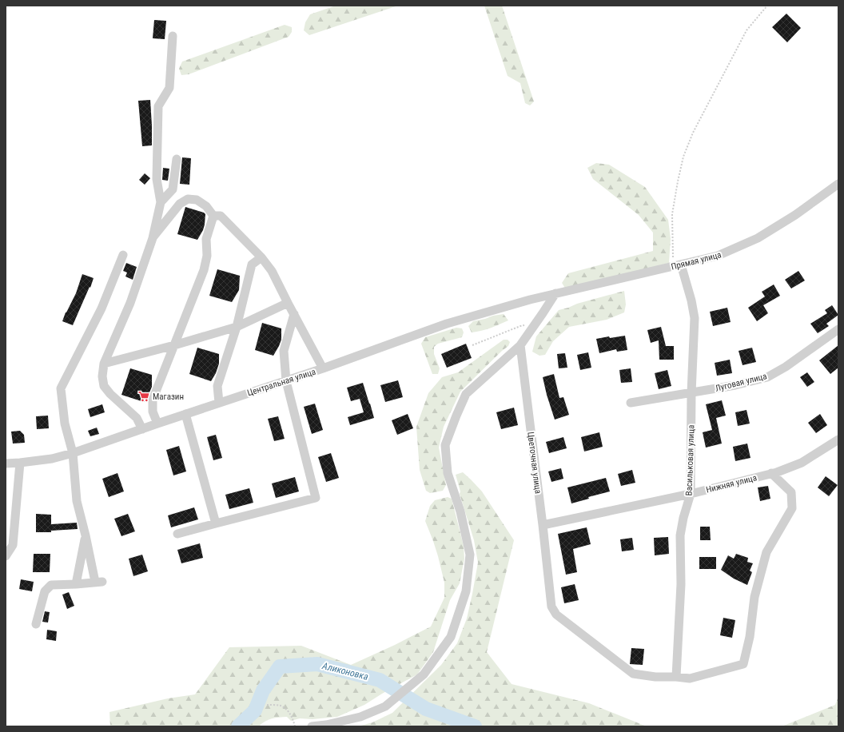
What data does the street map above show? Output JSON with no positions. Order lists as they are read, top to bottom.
{
  "streets": {
    "street": [
      "Прямая улица",
      "Центральная улица",
      "Луговая улица",
      "Васильковая улица",
      "Цветочная улица",
      "Нижняя улица"
    ]
  },
  "crossings": [
    ["Прямая улица", "Центральная улица"],
    ["Прямая улица", "Васильковая улица"],
    ["Луговая улица", "Васильковая улица"],
    ["Васильковая улица", "Цветочная улица"],
    ["Васильковая улица", "Нижняя улица"],
    ["Цветочная улица", "Нижняя улица"]
  ],
  "water": ["Аликоновка"],
  "places": {
    "supermarket": ["Магазин"]
  }
}
